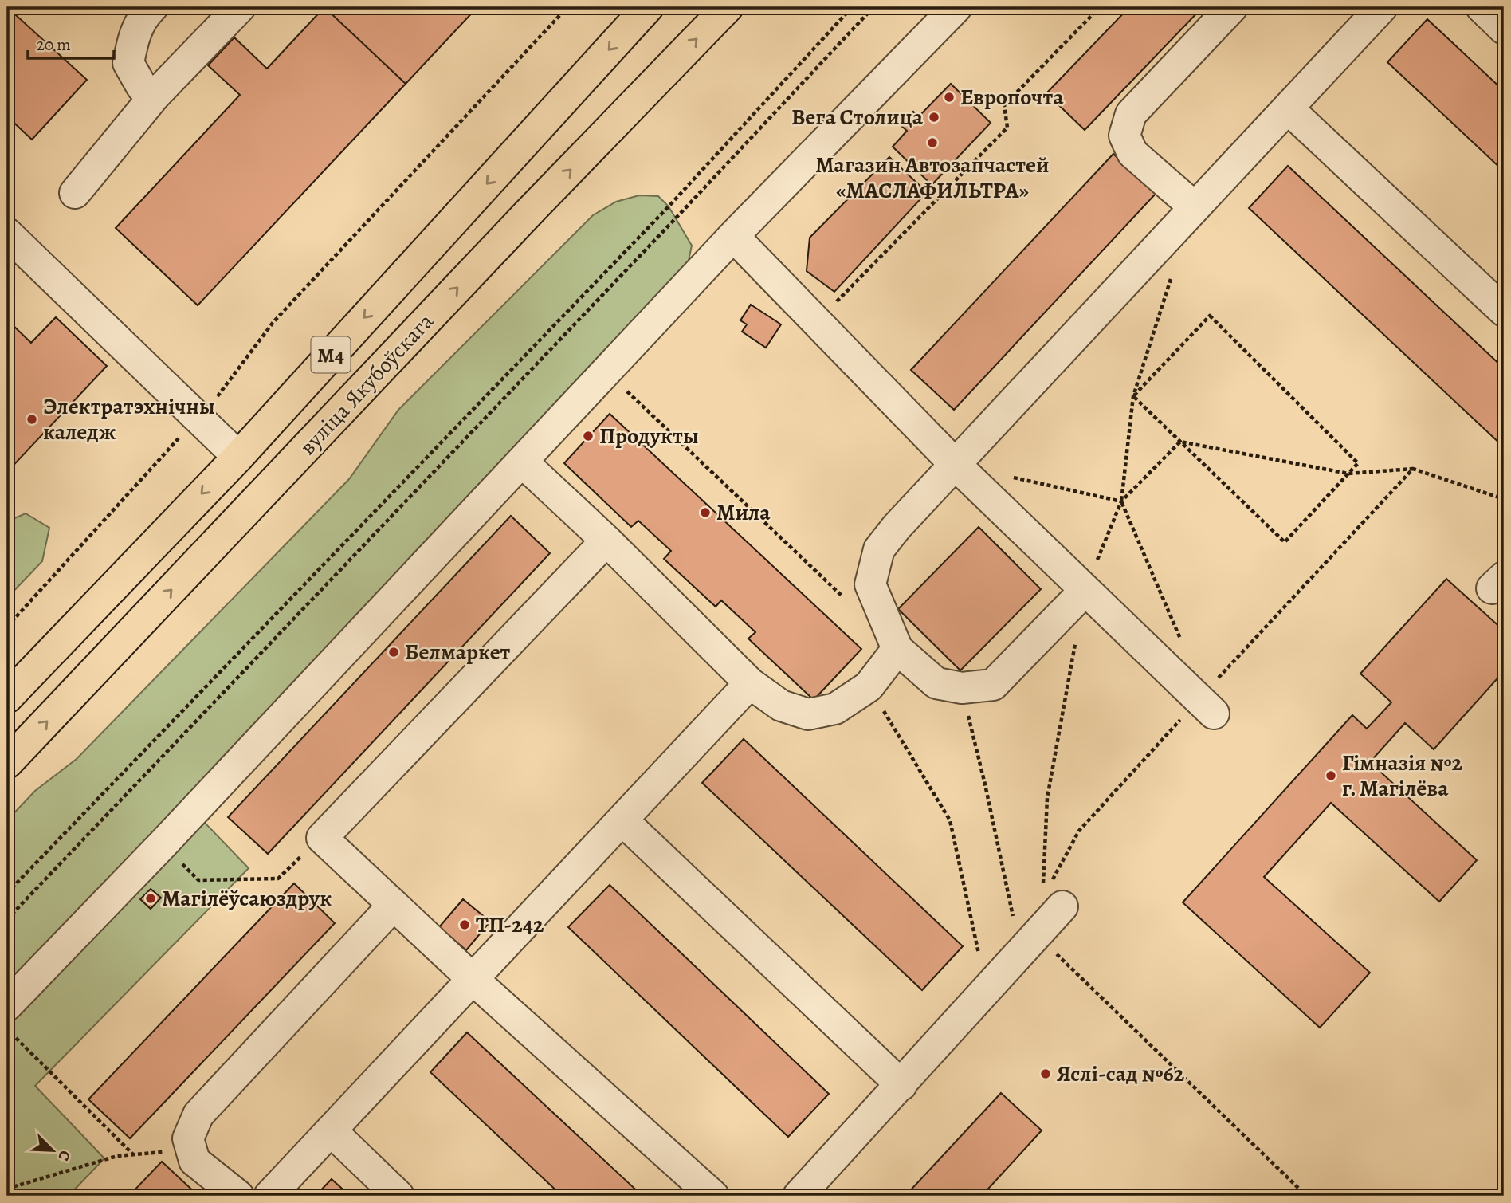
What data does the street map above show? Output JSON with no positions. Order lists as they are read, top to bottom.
{
  "streets": {
    "main road": ["М4", "вуліца Якубоўскага"]
  },
  "places": [
    "Европочта",
    "Вега Столица",
    "Магазин Автозапчастей «МАСЛАФИЛЬТРА»",
    "Электратэхнічны каледж",
    "Продукты",
    "Мила",
    "Белмаркет",
    "Гімназія №2 г. Магілёва",
    "Магілёўсаюздрук",
    "ТП-242",
    "Яслі-сад №62"
  ],
  "scale_bar": "20 m",
  "north": "bottom right"
}
